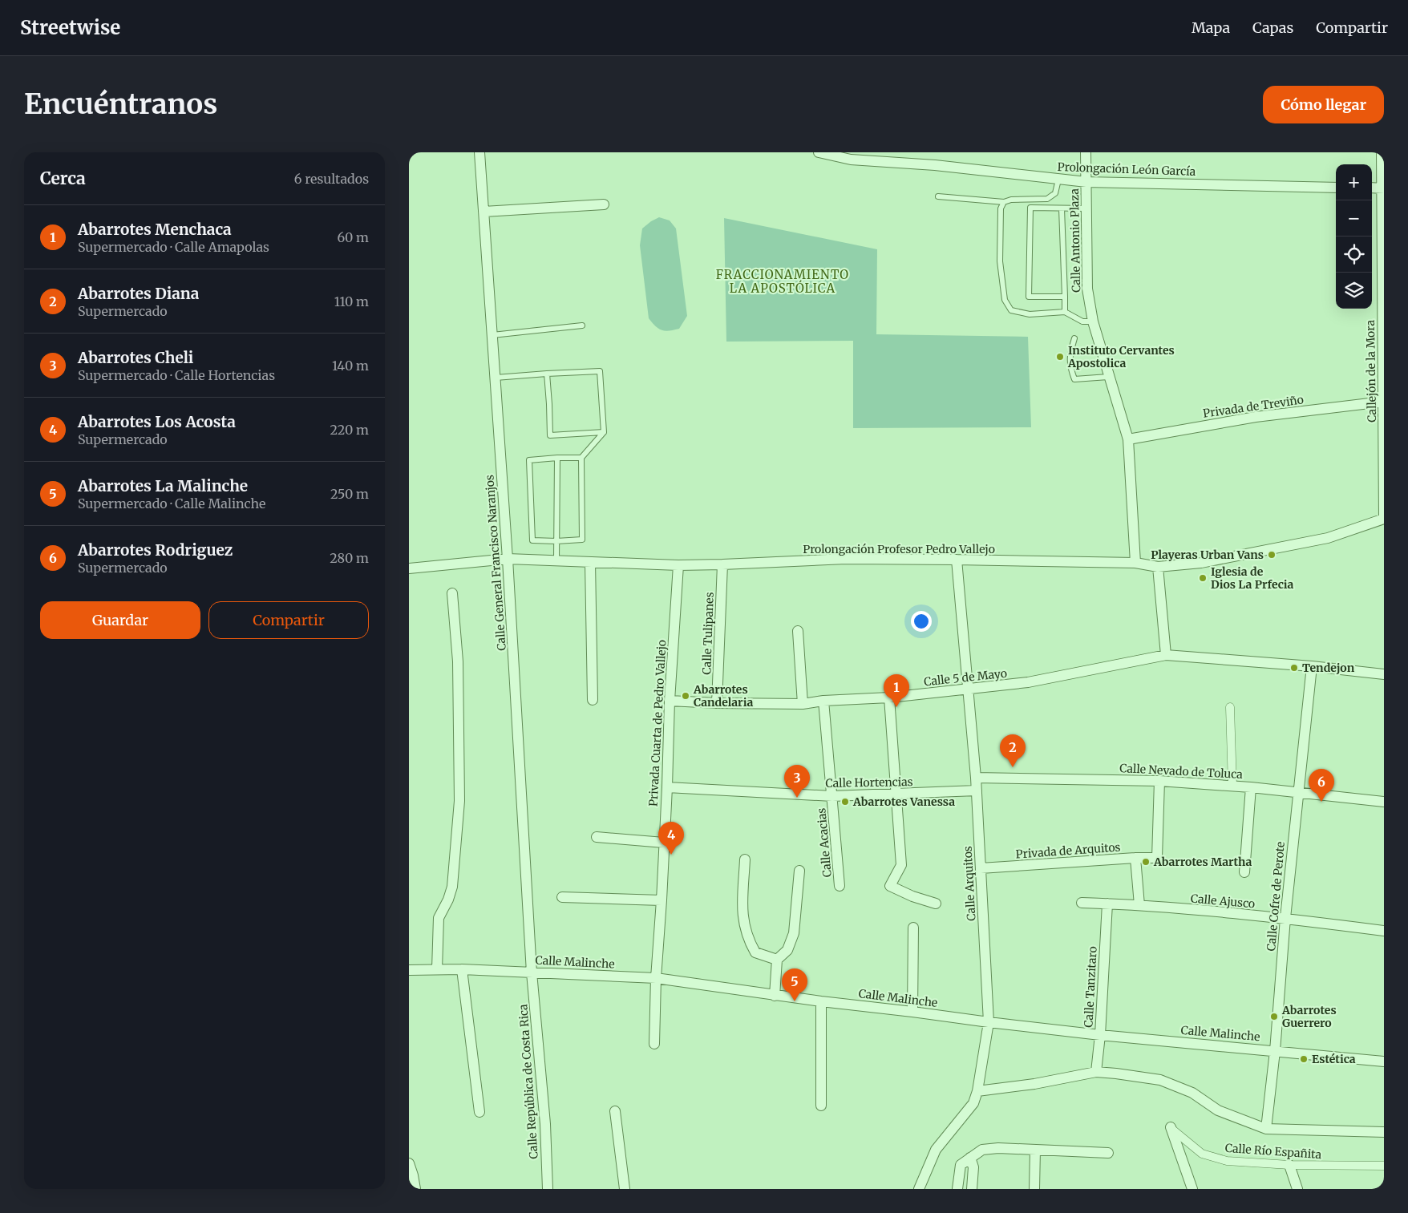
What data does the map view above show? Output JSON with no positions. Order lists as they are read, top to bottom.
{
  "streets": {
    "street": [
      "Prolongación León García",
      "Calle Antonio Plaza",
      "Callejón de la Mora",
      "Privada de Treviño",
      "Prolongación Profesor Pedro Vallejo",
      "Calle General Francisco Naranjos",
      "Calle Tulipanes",
      "Calle 5 de Mayo",
      "Privada Cuarta de Pedro Vallejo",
      "Calle Nevado de Toluca",
      "Calle Hortencias",
      "Calle Acacias",
      "Privada de Arquitos",
      "Calle Arquitos",
      "Calle Cofre de Perote",
      "Calle Ajusco",
      "Calle Malinche",
      "Calle Tanzitaro",
      "Calle República de Costa Rica",
      "Calle Río Españita"
    ]
  },
  "crossings": [
    ["Prolongación León García", "Calle Antonio Plaza"],
    ["Calle Antonio Plaza", "Privada de Treviño"],
    ["Calle Antonio Plaza", "Prolongación Profesor Pedro Vallejo"],
    ["Callejón de la Mora", "Privada de Treviño"],
    ["Callejón de la Mora", "Prolongación Profesor Pedro Vallejo"],
    ["Prolongación Profesor Pedro Vallejo", "Calle General Francisco Naranjos"],
    ["Prolongación Profesor Pedro Vallejo", "Calle Tulipanes"],
    ["Prolongación Profesor Pedro Vallejo", "Privada Cuarta de Pedro Vallejo"],
    ["Prolongación Profesor Pedro Vallejo", "Calle Arquitos"],
    ["Calle General Francisco Naranjos", "Calle Malinche"],
    ["Calle General Francisco Naranjos", "Calle República de Costa Rica"],
    ["Calle Tulipanes", "Calle 5 de Mayo"],
    ["Calle 5 de Mayo", "Privada Cuarta de Pedro Vallejo"],
    ["Calle 5 de Mayo", "Calle Acacias"],
    ["Calle 5 de Mayo", "Calle Arquitos"],
    ["Calle 5 de Mayo", "Calle Cofre de Perote"],
    ["Privada Cuarta de Pedro Vallejo", "Calle Hortencias"],
    ["Privada Cuarta de Pedro Vallejo", "Calle Malinche"],
    ["Calle Nevado de Toluca", "Privada de Arquitos"],
    ["Calle Nevado de Toluca", "Calle Arquitos"],
    ["Calle Nevado de Toluca", "Calle Cofre de Perote"],
    ["Calle Hortencias", "Calle Acacias"],
    ["Calle Hortencias", "Calle Arquitos"],
    ["Privada de Arquitos", "Calle Arquitos"],
    ["Calle Arquitos", "Calle Malinche"],
    ["Calle Cofre de Perote", "Calle Ajusco"],
    ["Calle Cofre de Perote", "Calle Malinche"],
    ["Calle Ajusco", "Calle Tanzitaro"],
    ["Calle Malinche", "Calle Tanzitaro"],
    ["Calle Malinche", "Calle República de Costa Rica"]
  ],
  "districts": ["FRACCIONAMIENTO LA APOSTÓLICA"],
  "places": [
    "Instituto Cervantes Apostolica",
    "Playeras Urban Vans",
    "Iglesia de Dios La Prfecia",
    "Tendejon",
    "Abarrotes Candelaria",
    "Abarrotes Vanessa",
    "Abarrotes Martha",
    "Abarrotes Guerrero",
    "Estética"
  ],
  "page": {
    "header": "Streetwise",
    "nav": ["Mapa", "Capas", "Compartir"],
    "buttons": [
      "Cómo llegar",
      ["Guardar", "Compartir"]
    ],
    "title": "Encuéntranos",
    "heading": ["Cerca", "6 resultados"],
    "map_buttons": ["+", "−"],
    "list": [
      {
        "mark": "1",
        "name": "Abarrotes Menchaca",
        "note": "Supermercado · Calle Amapolas",
        "value": "60 m"
      },
      {
        "mark": "2",
        "name": "Abarrotes Diana",
        "note": "Supermercado",
        "value": "110 m"
      },
      {
        "mark": "3",
        "name": "Abarrotes Cheli",
        "note": "Supermercado · Calle Hortencias",
        "value": "140 m"
      },
      {
        "mark": "4",
        "name": "Abarrotes Los Acosta",
        "note": "Supermercado",
        "value": "220 m"
      },
      {
        "mark": "5",
        "name": "Abarrotes La Malinche",
        "note": "Supermercado · Calle Malinche",
        "value": "250 m"
      },
      {
        "mark": "6",
        "name": "Abarrotes Rodriguez",
        "note": "Supermercado",
        "value": "280 m"
      }
    ],
    "pins": [
      "1",
      "2",
      "3",
      "6",
      "4",
      "5"
    ]
  }
}
